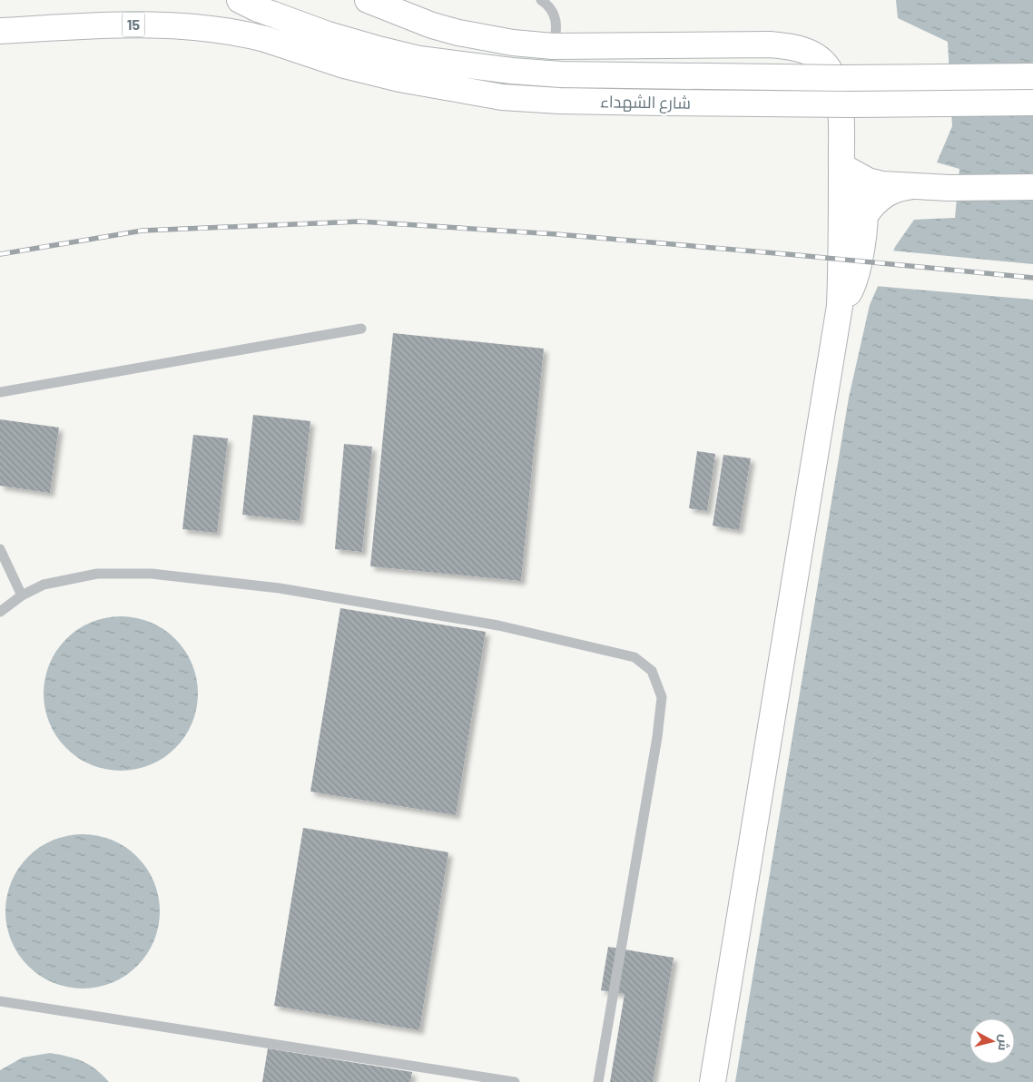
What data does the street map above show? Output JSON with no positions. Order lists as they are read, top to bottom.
{
  "streets": {
    "main road": ["15", "شارع الشهداء"]
  },
  "north": "right"
}
